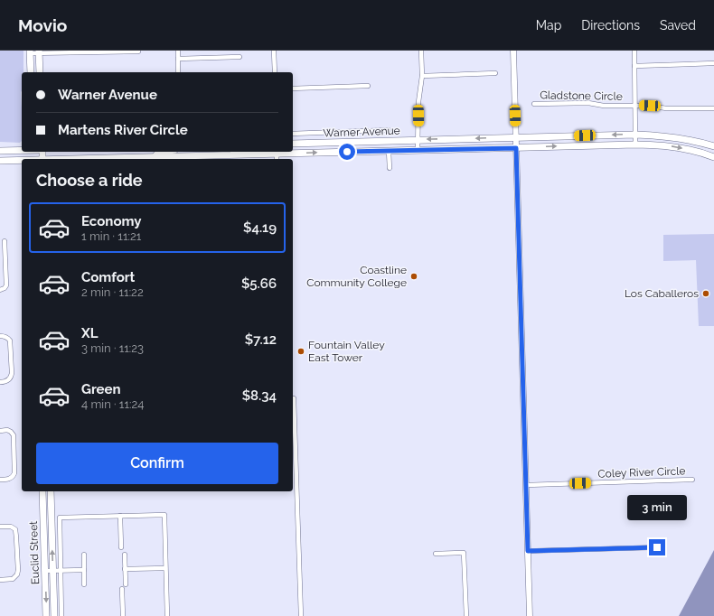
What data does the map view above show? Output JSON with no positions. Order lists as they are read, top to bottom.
{
  "streets": {
    "main road": ["Warner Avenue", "Euclid Street"],
    "street": ["Gladstone Circle", "Coley River Circle"]
  },
  "places": ["Coastline Community College", "Los Caballeros", "Fountain Valley East Tower"],
  "page": {
    "header": "Movio",
    "nav": ["Map", "Directions", "Saved"],
    "banner": ["Warner Avenue", "Martens River Circle"],
    "heading": "Choose a ride",
    "list": [
      {
        "name": "Economy",
        "note": "1 min · 11:21",
        "value": "$4.19"
      },
      {
        "name": "Comfort",
        "note": "2 min · 11:22",
        "value": "$5.66"
      },
      {
        "name": "XL",
        "note": "3 min · 11:23",
        "value": "$7.12"
      },
      {
        "name": "Green",
        "note": "4 min · 11:24",
        "value": "$8.34"
      }
    ],
    "buttons": "Confirm",
    "bubble": "3 min"
  }
}
